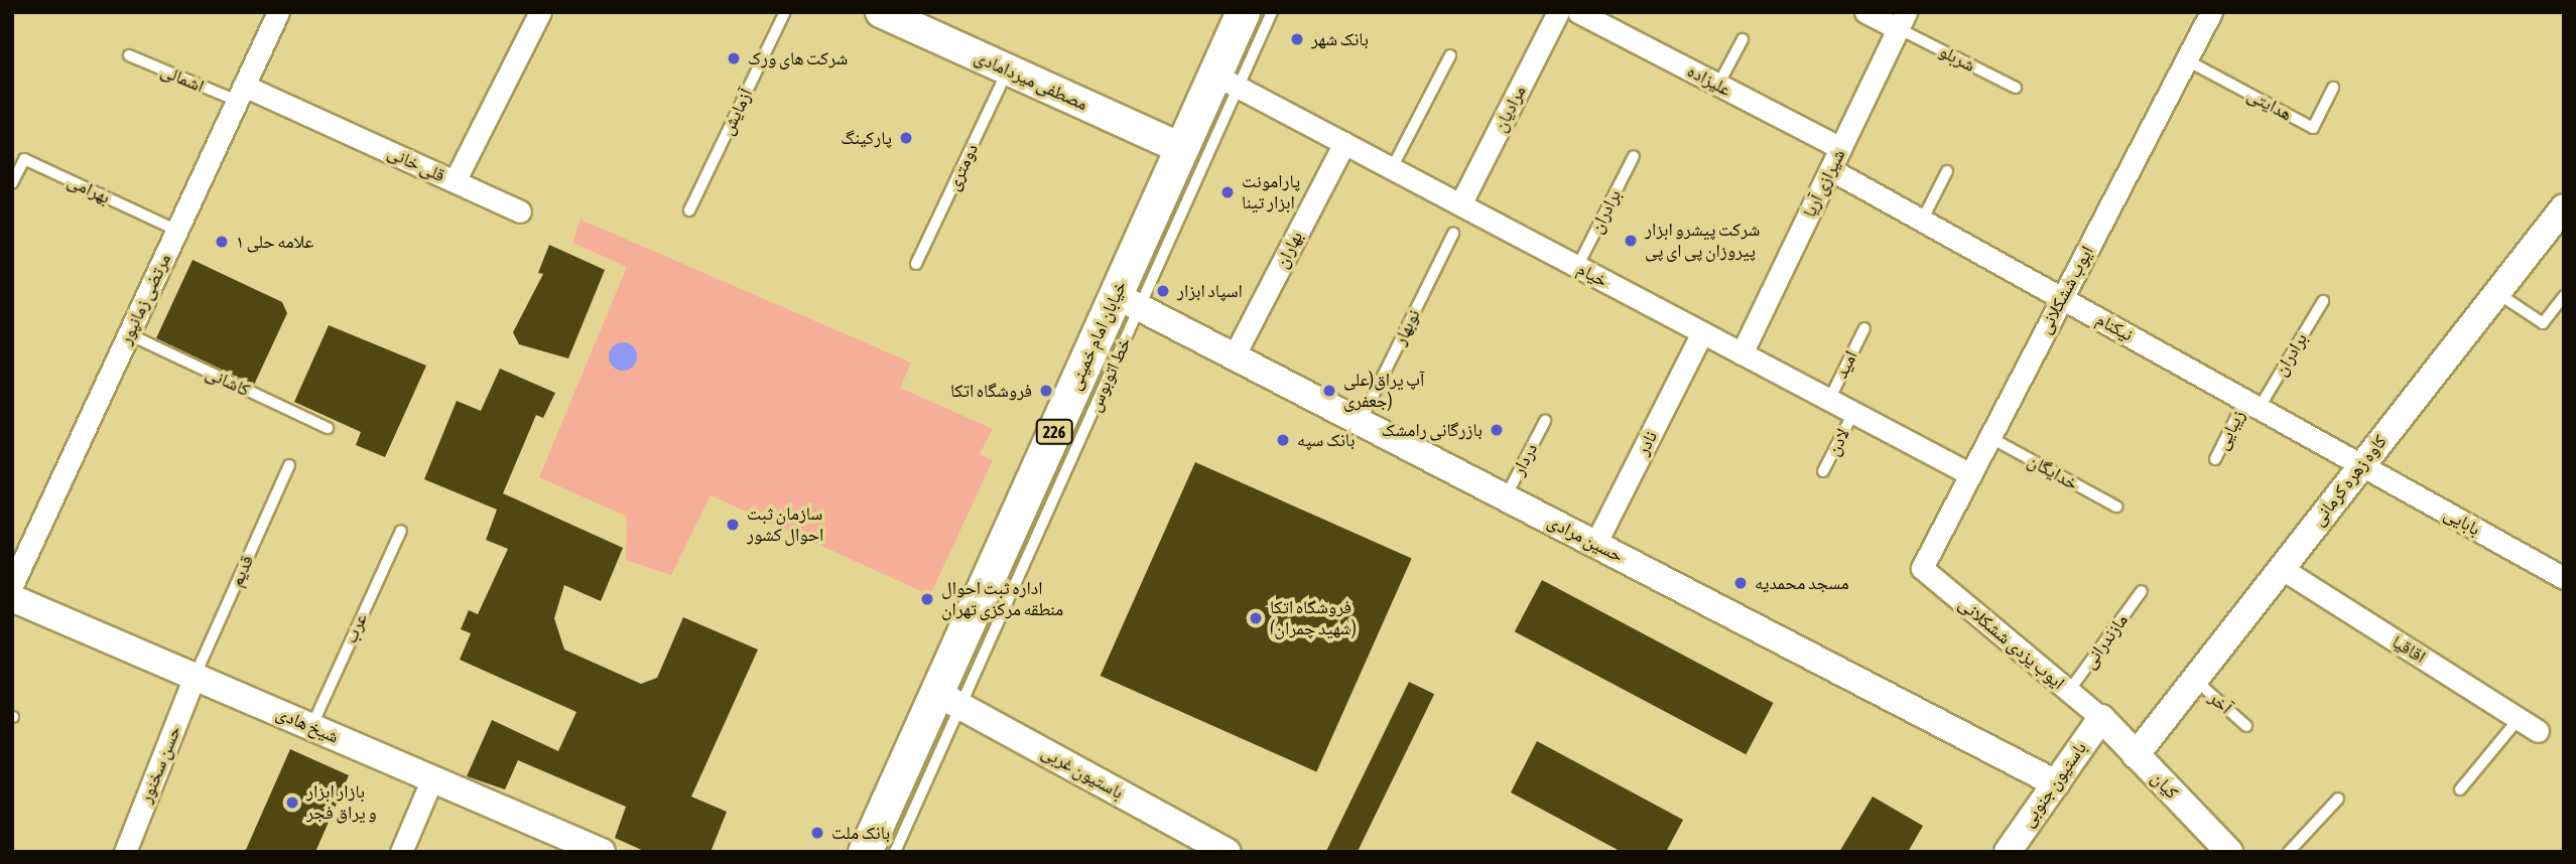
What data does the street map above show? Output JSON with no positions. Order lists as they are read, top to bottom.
{
  "streets": {
    "main road": ["مصطفی میردامادی", "خیابان امام خمینی", "226"],
    "street": [
      "علیزاده",
      "مرادیان",
      "قلی خانی",
      "شیرازی آریا",
      "بهاران",
      "خیام",
      "ایوب ششکلانی",
      "مرتضی زمانپور",
      "نیکنام",
      "نادر",
      "کاوه زهره کرمانی",
      "بابایی",
      "حسین مرادی",
      "ایوب یزدی ششکلانی",
      "اقاقیا",
      "شیخ هادی",
      "حسن سخنور",
      "باستیون غربی",
      "باستیون جنوبی",
      "کیان"
    ],
    "lane": [
      "شربلو",
      "اشمالی",
      "هدایتی",
      "آزمایش",
      "دومتری",
      "بهرامی",
      "برادران",
      "نوبهار",
      "امید",
      "کاشانی",
      "زیبایی",
      "لادن",
      "دردار",
      "خدایگان",
      "قدیم",
      "عرب",
      "مازندرانی",
      "آخر"
    ]
  },
  "crossings": [
    ["شربلو", "شیرازی آریا"],
    ["اشمالی", "قلی خانی"],
    ["اشمالی", "مرتضی زمانپور"],
    ["مصطفی میردامادی", "دومتری"],
    ["مصطفی میردامادی", "خیابان امام خمینی"],
    ["علیزاده", "شیرازی آریا"],
    ["هدایتی", "ایوب ششکلانی"],
    ["مرادیان", "خیام"],
    ["قلی خانی", "مرتضی زمانپور"],
    ["شیرازی آریا", "خیام"],
    ["شیرازی آریا", "نیکنام"],
    ["بهرامی", "مرتضی زمانپور"],
    ["برادران", "خیام"],
    ["برادران", "نیکنام"],
    ["برادران", "زیبایی"],
    ["بهاران", "خیام"],
    ["بهاران", "حسین مرادی"],
    ["خیام", "ایوب ششکلانی"],
    ["خیام", "خیابان امام خمینی"],
    ["خیام", "امید"],
    ["خیام", "لادن"],
    ["ایوب ششکلانی", "نیکنام"],
    ["ایوب ششکلانی", "خدایگان"],
    ["ایوب ششکلانی", "ایوب یزدی ششکلانی"],
    ["مرتضی زمانپور", "کاشانی"],
    ["نوبهار", "حسین مرادی"],
    ["نیکنام", "زیبایی"],
    ["نیکنام", "کاوه زهره کرمانی"],
    ["نیکنام", "بابایی"],
    ["خیابان امام خمینی", "حسین مرادی"],
    ["خیابان امام خمینی", "باستیون غربی"],
    ["نادر", "حسین مرادی"],
    ["دردار", "حسین مرادی"],
    ["کاوه زهره کرمانی", "بابایی"],
    ["کاوه زهره کرمانی", "اقاقیا"],
    ["کاوه زهره کرمانی", "آخر"],
    ["کاوه زهره کرمانی", "کیان"],
    ["حسین مرادی", "باستیون جنوبی"],
    ["قدیم", "شیخ هادی"],
    ["قدیم", "حسن سخنور"],
    ["عرب", "شیخ هادی"],
    ["مازندرانی", "ایوب یزدی ششکلانی"],
    ["ایوب یزدی ششکلانی", "باستیون جنوبی"],
    ["ایوب یزدی ششکلانی", "کیان"],
    ["شیخ هادی", "حسن سخنور"],
    ["باستیون جنوبی", "کیان"]
  ],
  "places": [
    "بانک شهر",
    "شرکت های ورک",
    "پارکینگ",
    "پارامونت ابزار تینا",
    "شرکت پیشرو ابزار پیروزان پی ای پی",
    "علامه حلی ۱",
    "اسپاد ابزار",
    "فروشگاه اتکا",
    "آپ یراق(علی جعفری)",
    "بازرگانی رامشک",
    "بانک سپه",
    "سازمان ثبت احوال کشور",
    "مسجد محمدیه",
    "اداره ثبت احوال منطقه مركزی تهران",
    "فروشگاه اتکا (شهید چمران)",
    "بازار ابزار و یراق فجر",
    "بانک ملت"
  ]
}
